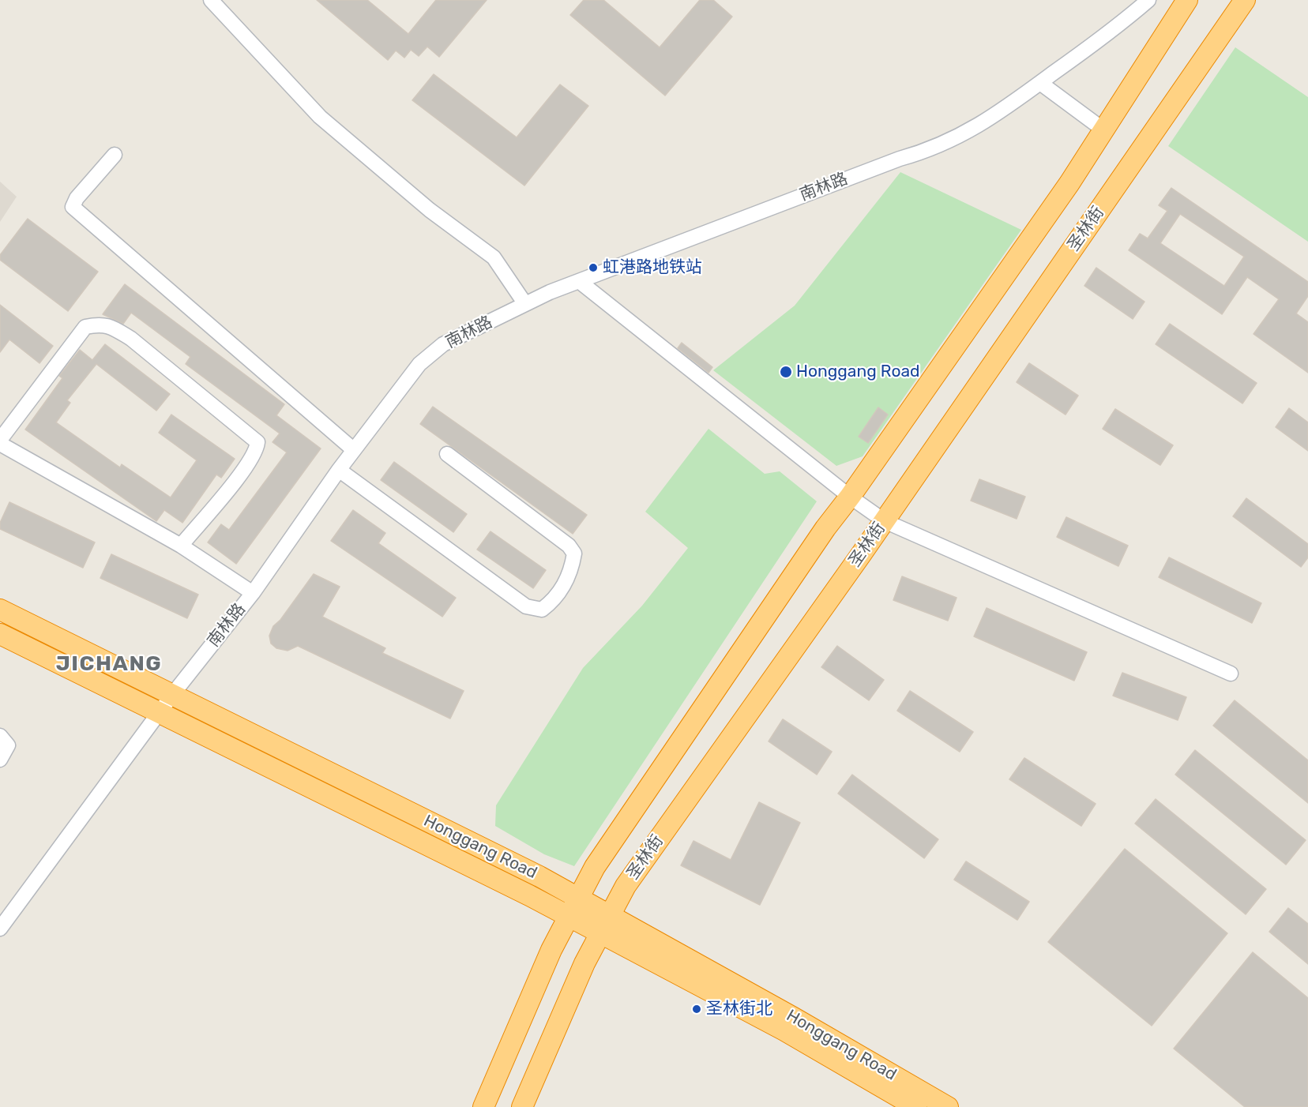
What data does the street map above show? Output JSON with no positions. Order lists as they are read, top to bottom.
{
  "streets": {
    "highway": ["圣林街", "Honggang Road"],
    "street": ["南林路"]
  },
  "crossings": [
    ["南林路", "Honggang Road"],
    ["圣林街", "Honggang Road"]
  ],
  "districts": ["JICHANG"],
  "places": ["虹港路地铁站", "Honggang Road", "圣林街北"]
}
